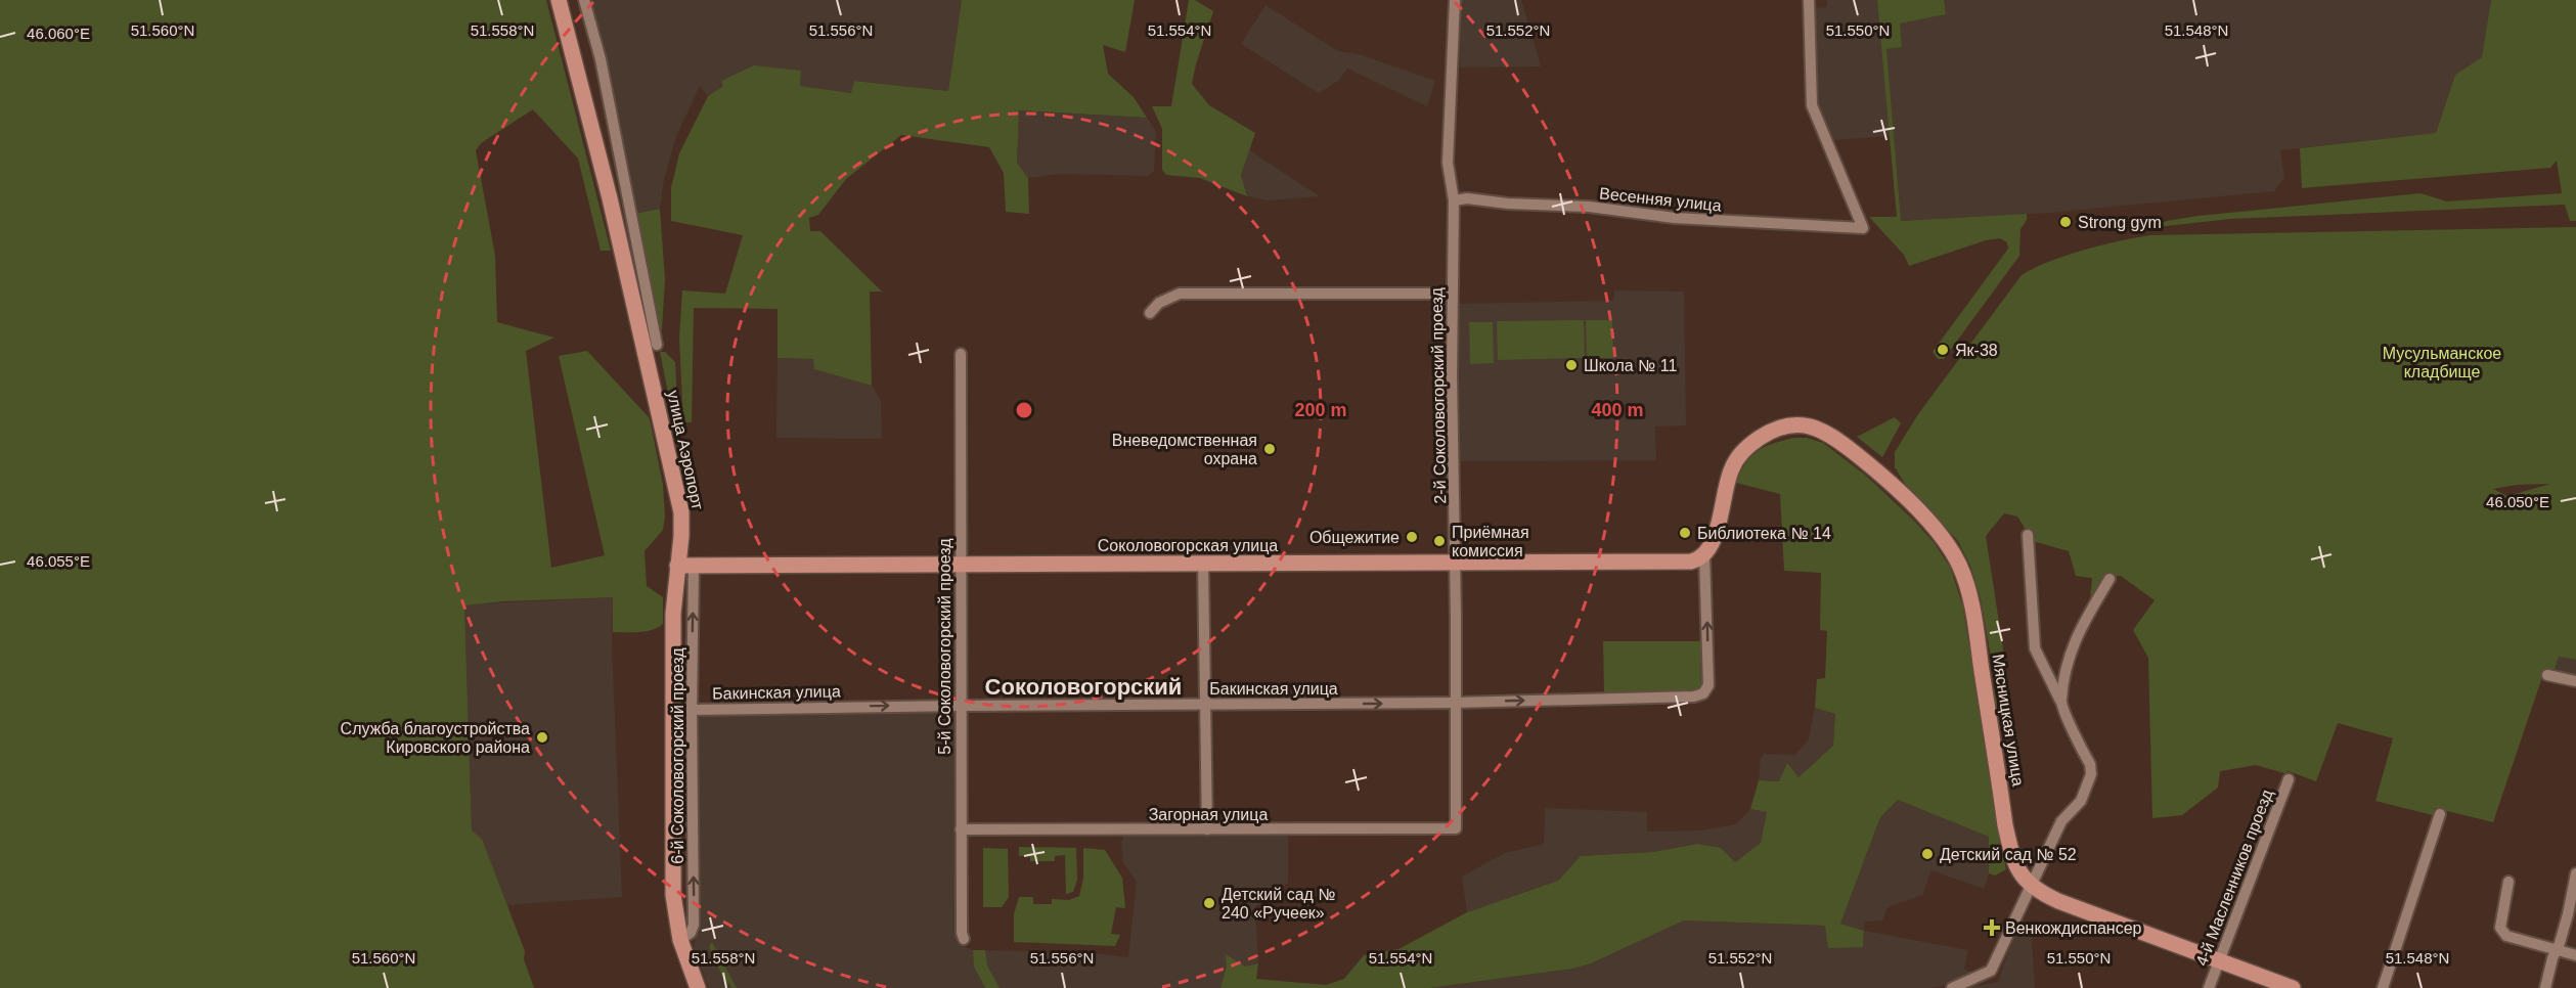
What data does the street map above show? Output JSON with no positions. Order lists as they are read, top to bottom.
{
  "streets": {
    "main road": ["улица Аэропорт", "Соколовогорская улица", "Мясницкая улица"],
    "street": [
      "Весенняя улица",
      "2-й Соколовогорский проезд",
      "5-й Соколовогорский проезд",
      "Бакинская улица",
      "6-й Соколовогорский проезд",
      "Загорная улица",
      "4-й Масленников проезд"
    ]
  },
  "crossings": [
    ["Весенняя улица", "2-й Соколовогорский проезд"],
    ["2-й Соколовогорский проезд", "Соколовогорская улица"],
    ["2-й Соколовогорский проезд", "Бакинская улица"],
    ["2-й Соколовогорский проезд", "Загорная улица"],
    ["улица Аэропорт", "Соколовогорская улица"],
    ["улица Аэропорт", "6-й Соколовогорский проезд"],
    ["Соколовогорская улица", "5-й Соколовогорский проезд"],
    ["Соколовогорская улица", "Бакинская улица"],
    ["Соколовогорская улица", "Мясницкая улица"],
    ["Соколовогорская улица", "6-й Соколовогорский проезд"],
    ["5-й Соколовогорский проезд", "Бакинская улица"],
    ["5-й Соколовогорский проезд", "Загорная улица"],
    ["Бакинская улица", "Мясницкая улица"],
    ["Бакинская улица", "6-й Соколовогорский проезд"]
  ],
  "one_way": ["Бакинская улица", "6-й Соколовогорский проезд"],
  "districts": ["Соколовогорский"],
  "parks": ["Мусульманское кладбище"],
  "places": {
    "other": [
      "Strong gym",
      "Як-38",
      "Школа № 11",
      "Вневедомственная охрана",
      "Библиотека № 14",
      "Общежитие",
      "Приёмная комиссия",
      "Служба благоустройства Кировского района",
      "Детский сад № 52",
      "Детский сад № 240 «Ручеек»"
    ],
    "health": ["Венкождиспансер"]
  },
  "coordinates": [
    "51.560°N",
    "51.558°N",
    "51.556°N",
    "51.554°N",
    "51.552°N",
    "51.550°N",
    "51.548°N",
    "46.060°E",
    "46.050°E",
    "46.055°E"
  ],
  "rings": ["200 m", "400 m"]
}
